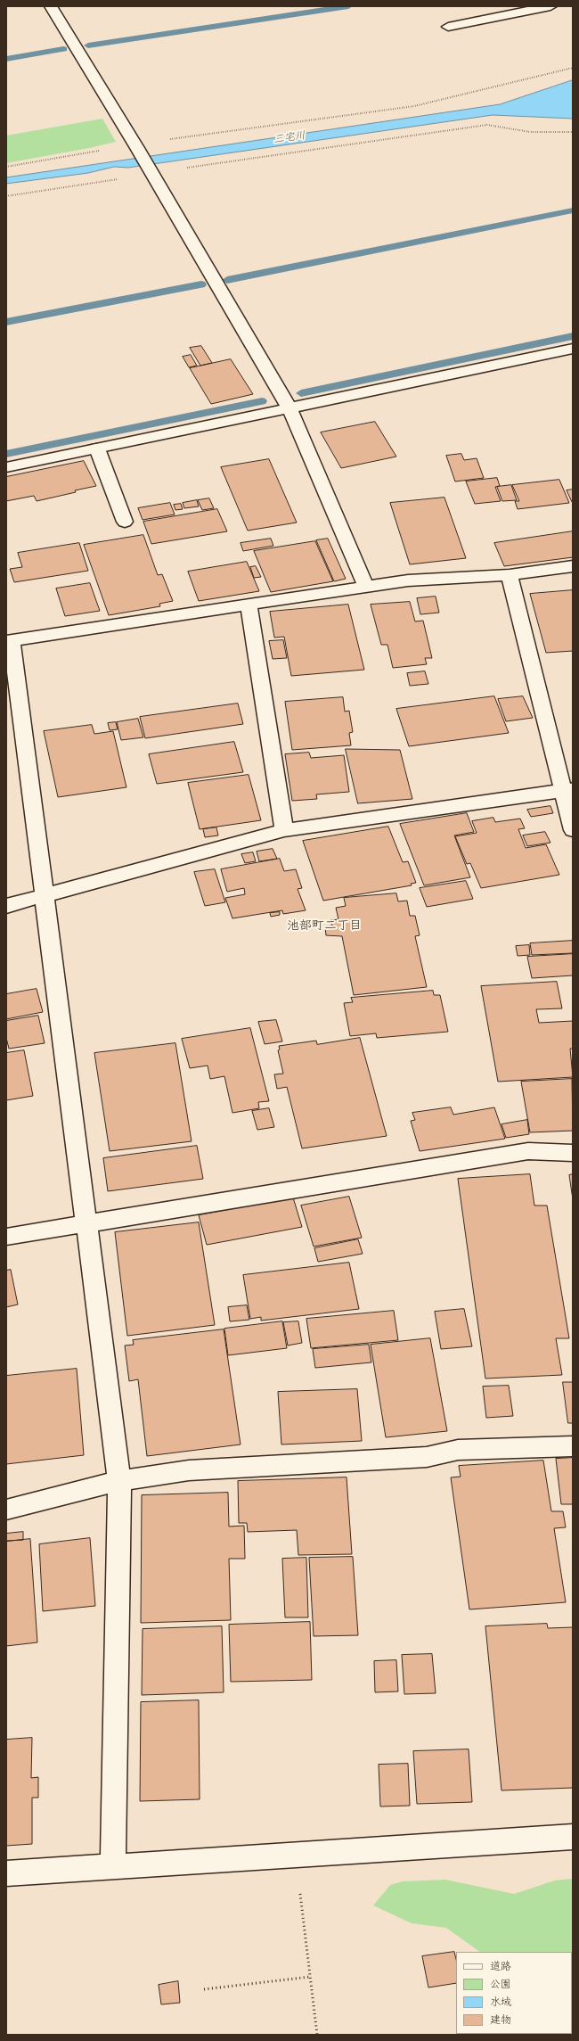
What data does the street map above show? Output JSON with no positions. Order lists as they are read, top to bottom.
{
  "districts": ["池部町二丁目"],
  "water": ["三宅川"],
  "legend": [
    "道路",
    "公園",
    "水域",
    "建物"
  ]
}
